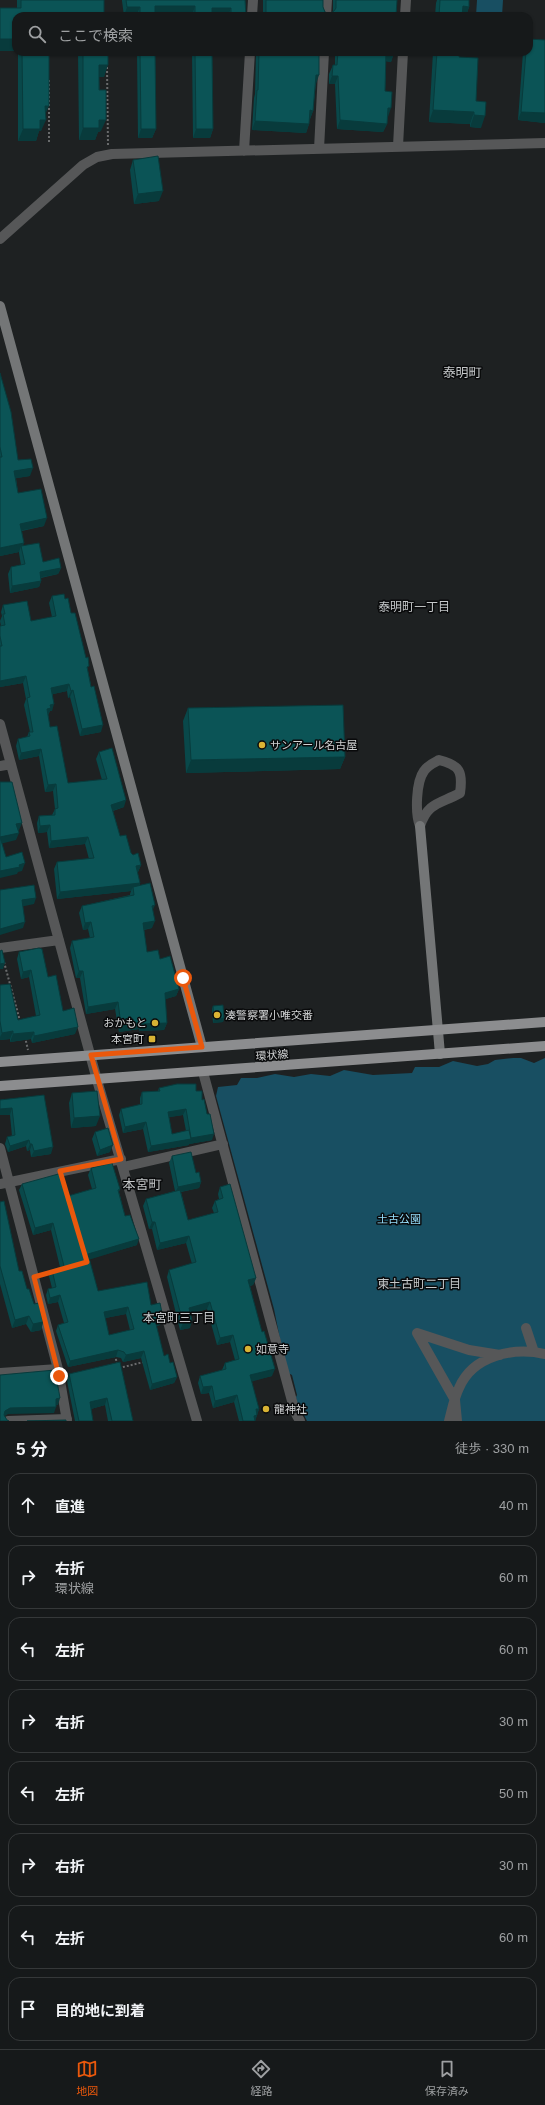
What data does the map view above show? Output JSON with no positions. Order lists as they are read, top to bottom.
{
  "streets": {
    "main road": ["環状線"]
  },
  "districts": [
    "泰明町",
    "泰明町一丁目",
    "本宮町",
    "東土古町二丁目",
    "本宮町三丁目"
  ],
  "parks": ["土古公園"],
  "places": {
    "other": [
      "サンアール名古屋",
      "湊警察署小唯交番",
      "おかもと",
      "如意寺",
      "龍神社"
    ],
    "transit": ["本宮町"]
  },
  "page": {
    "search": "ここで検索",
    "heading": ["5 分", "徒歩 · 330 m"],
    "list": [
      ["直進", "40 m"],
      ["右折", "環状線", "60 m"],
      ["左折", "60 m"],
      ["右折", "30 m"],
      ["左折", "50 m"],
      ["右折", "30 m"],
      ["左折", "60 m"],
      "目的地に到着"
    ],
    "nav": ["地図", "経路", "保存済み"]
  }
}
